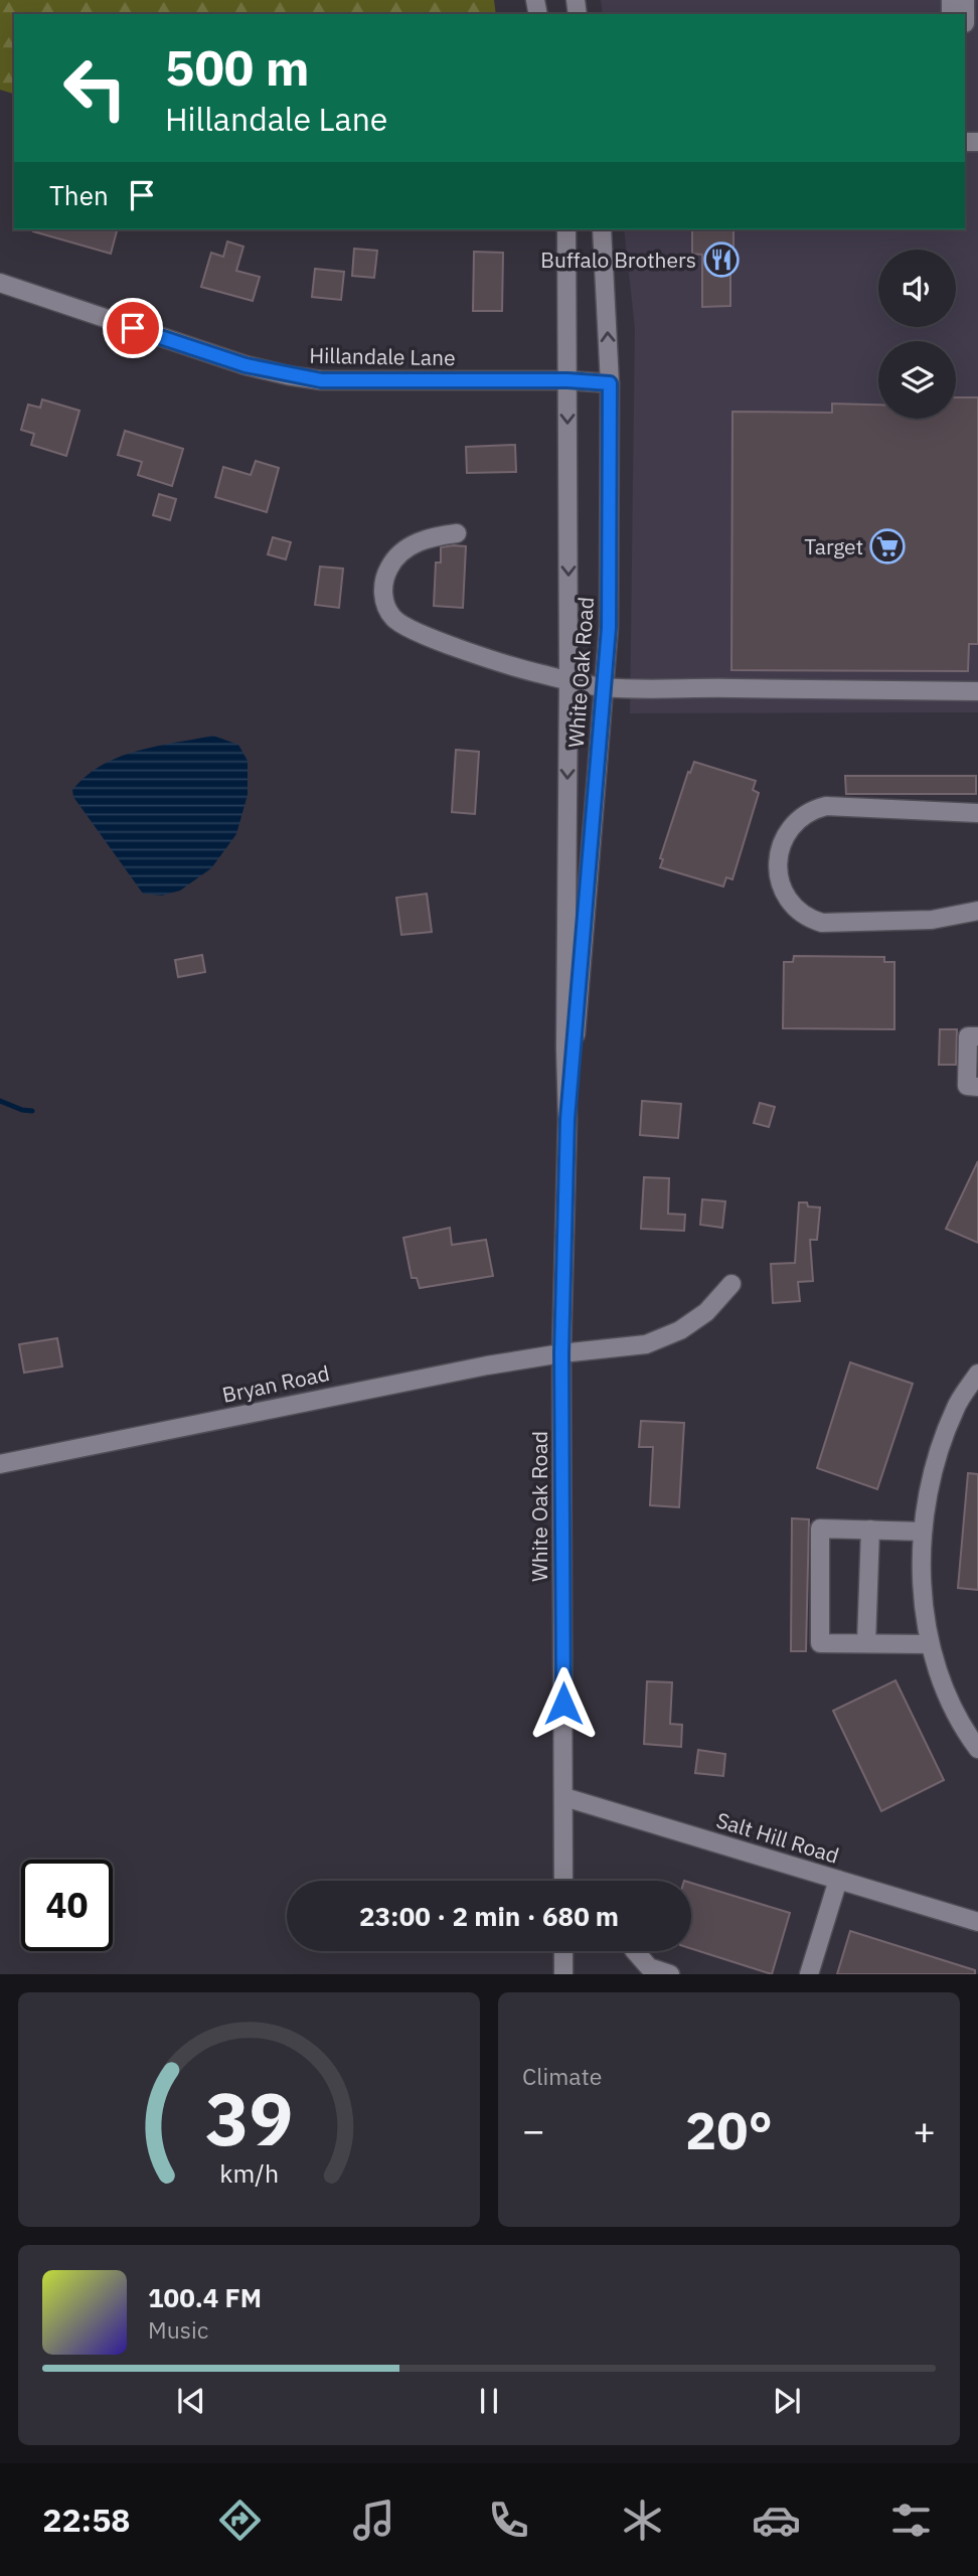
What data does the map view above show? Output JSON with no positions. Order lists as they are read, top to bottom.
{
  "streets": {
    "street": [
      "Hillandale Lane",
      "White Oak Road",
      "Bryan Road",
      "Salt Hill Road"
    ]
  },
  "crossings": [
    ["Hillandale Lane", "White Oak Road"],
    ["White Oak Road", "Bryan Road"],
    ["White Oak Road", "Salt Hill Road"]
  ],
  "places": {
    "restaurant": ["Buffalo Brothers"],
    "supermarket": ["Target"]
  },
  "page": {
    "turn": ["500 m", "Hillandale Lane"],
    "then": "Then",
    "limit": "40",
    "trip": "23:00 · 2 min · 680 m",
    "tile": "Climate",
    "heat": ["−", "20°", "+"],
    "song": ["100.4 FM", "Music"],
    "tabs": "22:58",
    "gauge": ["39", "km/h"]
  }
}
